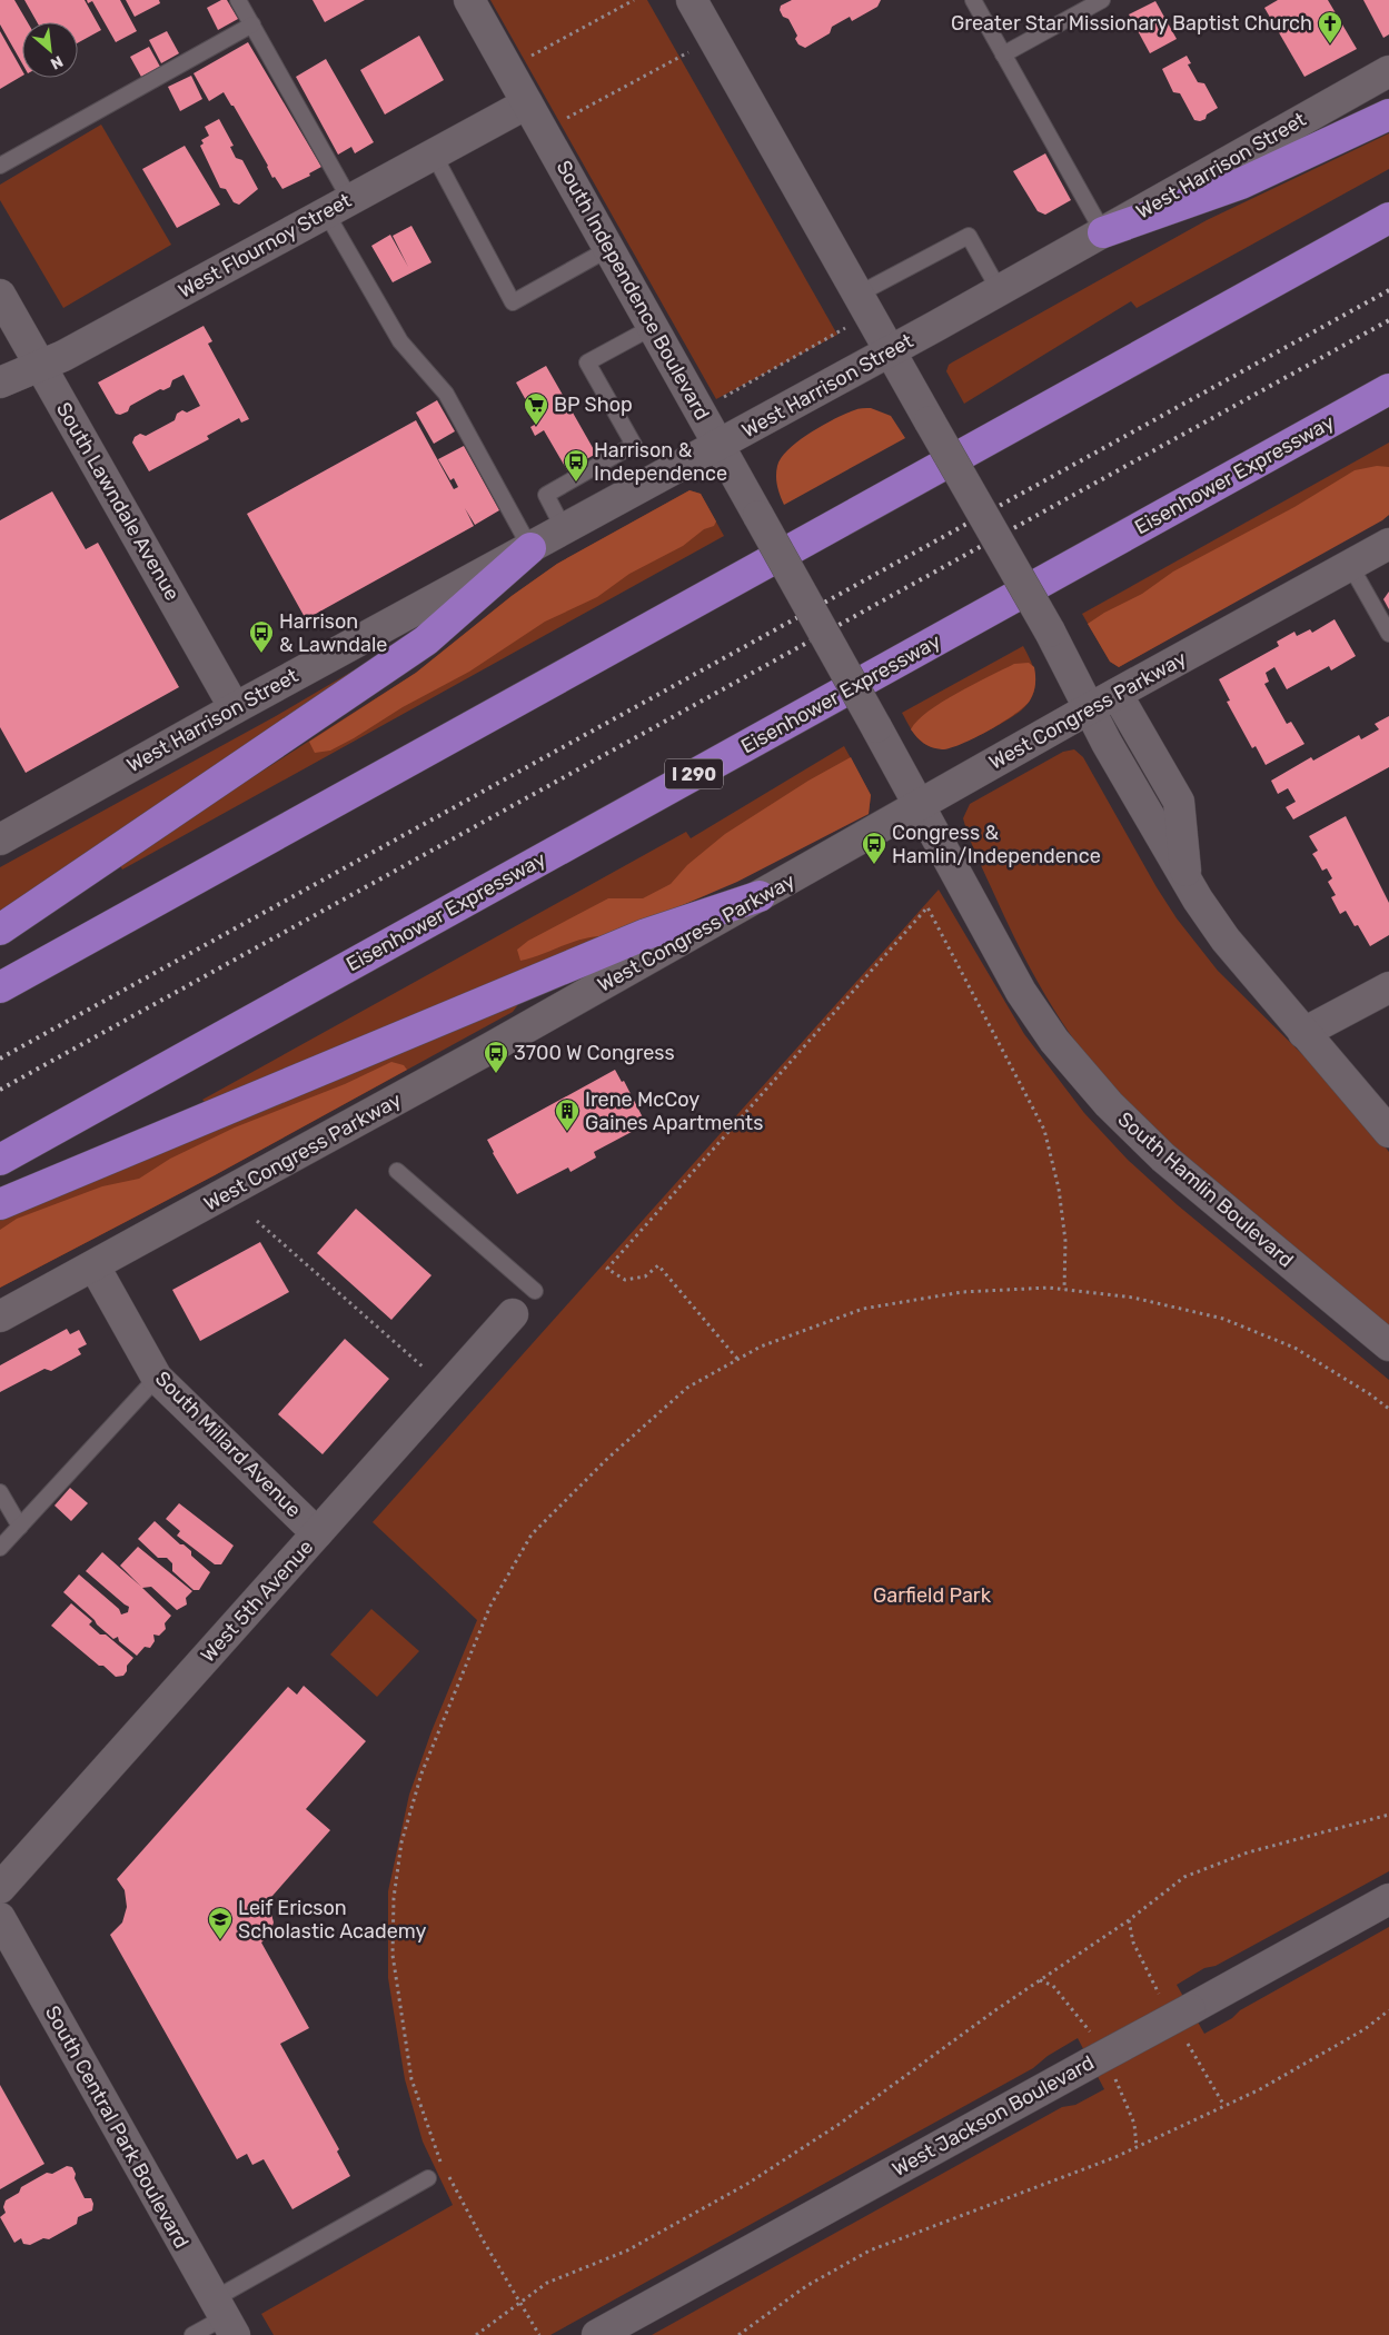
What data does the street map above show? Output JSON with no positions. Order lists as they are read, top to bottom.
{
  "streets": {
    "highway": ["Eisenhower Expressway", "I 290"],
    "street": [
      "West Harrison Street",
      "West Flournoy Street",
      "South Independence Boulevard",
      "South Lawndale Avenue",
      "West Congress Parkway",
      "South Hamlin Boulevard",
      "South Millard Avenue",
      "West 5th Avenue",
      "West Jackson Boulevard",
      "South Central Park Boulevard"
    ]
  },
  "crossings": [
    ["West Harrison Street", "South Independence Boulevard"],
    ["West Harrison Street", "South Lawndale Avenue"],
    ["West Flournoy Street", "South Independence Boulevard"],
    ["West Flournoy Street", "South Lawndale Avenue"],
    ["South Independence Boulevard", "South Hamlin Boulevard"],
    ["West Congress Parkway", "South Hamlin Boulevard"],
    ["West Congress Parkway", "South Millard Avenue"],
    ["South Millard Avenue", "West 5th Avenue"]
  ],
  "parks": ["Garfield Park"],
  "places": {
    "church": ["Greater Star Missionary Baptist Church"],
    "supermarket": ["BP Shop"],
    "bus stop": [
      "Harrison & Independence",
      "Harrison & Lawndale",
      "Congress & Hamlin/Independence",
      "3700 W Congress"
    ],
    "building": ["Irene McCoy Gaines Apartments"],
    "school or university": ["Leif Ericson Scholastic Academy"]
  },
  "north": "bottom right"
}
